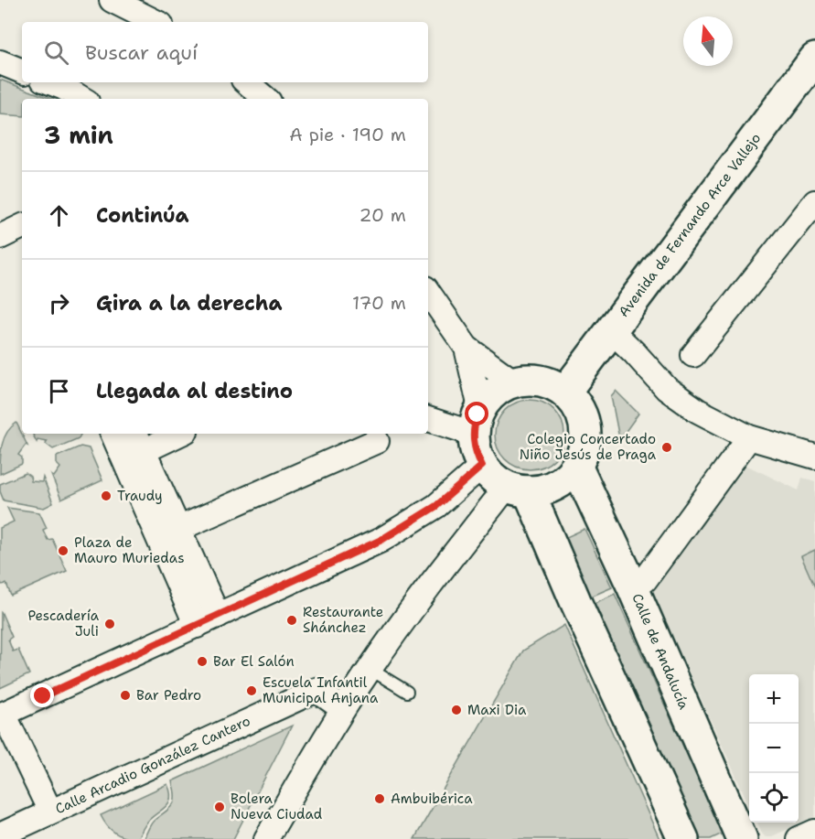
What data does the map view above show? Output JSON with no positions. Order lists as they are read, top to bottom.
{
  "streets": {
    "main road": ["Avenida de Fernando Arce Vallejo", "Calle de Andalucía"],
    "street": ["Calle Arcadio González Cantero"]
  },
  "crossings": [
    ["Avenida de Fernando Arce Vallejo", "Calle de Andalucía"]
  ],
  "places": [
    "Colegio Concertado Niño Jesús de Praga",
    "Traudy",
    "Plaza de Mauro Muriedas",
    "Restaurante Shánchez",
    "Pescadería Juli",
    "Bar El Salón",
    "Escuela Infantil Municipal Anjana",
    "Bar Pedro",
    "Maxi Dia",
    "Ambuibérica",
    "Bolera Nueva Ciudad"
  ],
  "north": "top",
  "page": {
    "search": "Buscar aquí",
    "heading": ["3 min", "A pie · 190 m"],
    "list": [
      ["Continúa", "20 m"],
      ["Gira a la derecha", "170 m"],
      "Llegada al destino"
    ],
    "map_buttons": ["+", "−"]
  }
}
